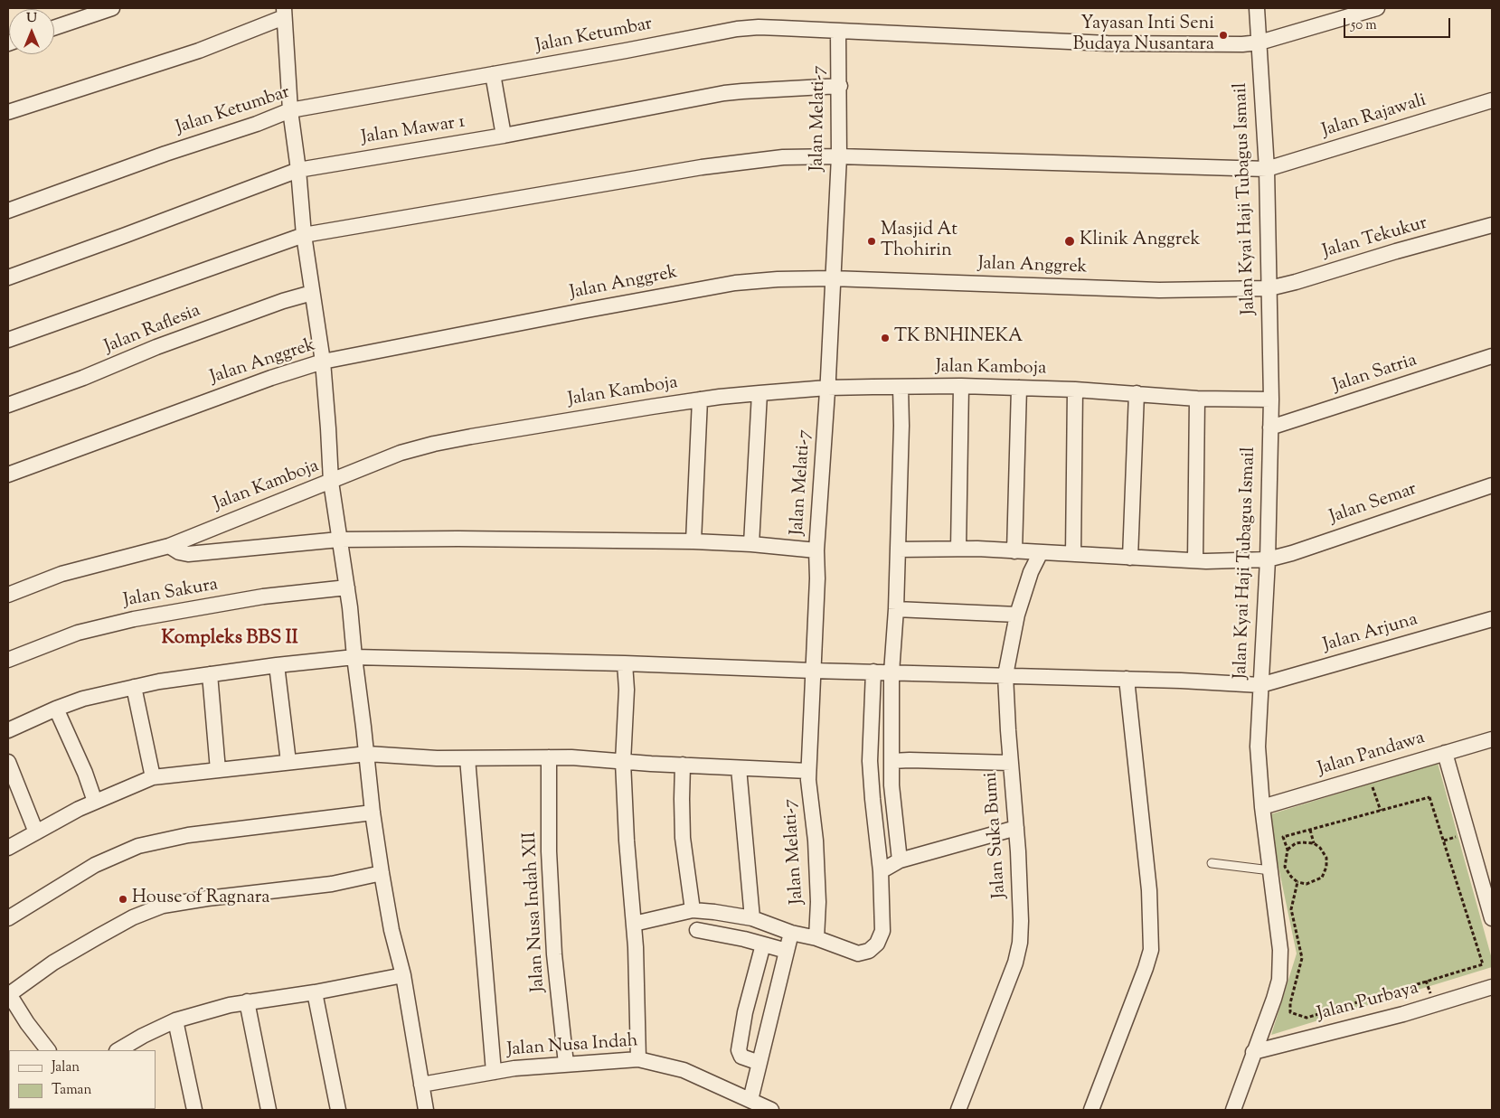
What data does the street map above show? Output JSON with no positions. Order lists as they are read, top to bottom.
{
  "streets": {
    "street": [
      "Jalan Ketumbar",
      "Jalan Rajawali",
      "Jalan Melati-7",
      "Jalan Mawar 1",
      "Jalan Kyai Haji Tubagus Ismail",
      "Jalan Tekukur",
      "Jalan Anggrek",
      "Jalan Raflesia",
      "Jalan Kamboja",
      "Jalan Satria",
      "Jalan Semar",
      "Jalan Sakura",
      "Jalan Arjuna",
      "Jalan Pandawa",
      "Jalan Suka Bumi",
      "Jalan Nusa Indah XII",
      "Jalan Purbaya",
      "Jalan Nusa Indah"
    ]
  },
  "crossings": [
    ["Jalan Ketumbar", "Jalan Melati-7"],
    ["Jalan Ketumbar", "Jalan Kyai Haji Tubagus Ismail"],
    ["Jalan Rajawali", "Jalan Melati-7"],
    ["Jalan Rajawali", "Jalan Kyai Haji Tubagus Ismail"],
    ["Jalan Melati-7", "Jalan Mawar 1"],
    ["Jalan Melati-7", "Jalan Anggrek"],
    ["Jalan Melati-7", "Jalan Kamboja"],
    ["Jalan Melati-7", "Jalan Arjuna"],
    ["Jalan Kyai Haji Tubagus Ismail", "Jalan Tekukur"],
    ["Jalan Kyai Haji Tubagus Ismail", "Jalan Anggrek"],
    ["Jalan Kyai Haji Tubagus Ismail", "Jalan Kamboja"],
    ["Jalan Kyai Haji Tubagus Ismail", "Jalan Satria"],
    ["Jalan Kyai Haji Tubagus Ismail", "Jalan Semar"],
    ["Jalan Kyai Haji Tubagus Ismail", "Jalan Arjuna"],
    ["Jalan Kyai Haji Tubagus Ismail", "Jalan Pandawa"],
    ["Jalan Kyai Haji Tubagus Ismail", "Jalan Purbaya"],
    ["Jalan Tekukur", "Jalan Anggrek"],
    ["Jalan Semar", "Jalan Suka Bumi"],
    ["Jalan Arjuna", "Jalan Suka Bumi"],
    ["Jalan Nusa Indah XII", "Jalan Nusa Indah"]
  ],
  "districts": ["Kompleks BBS II"],
  "places": [
    "Yayasan Inti Seni Budaya Nusantara",
    "Masjid At Thohirin",
    "Klinik Anggrek",
    "TK BNHINEKA",
    "House of Ragnara"
  ],
  "legend": ["Jalan", "Taman"],
  "scale_bar": "50 m",
  "north": "top"
}
